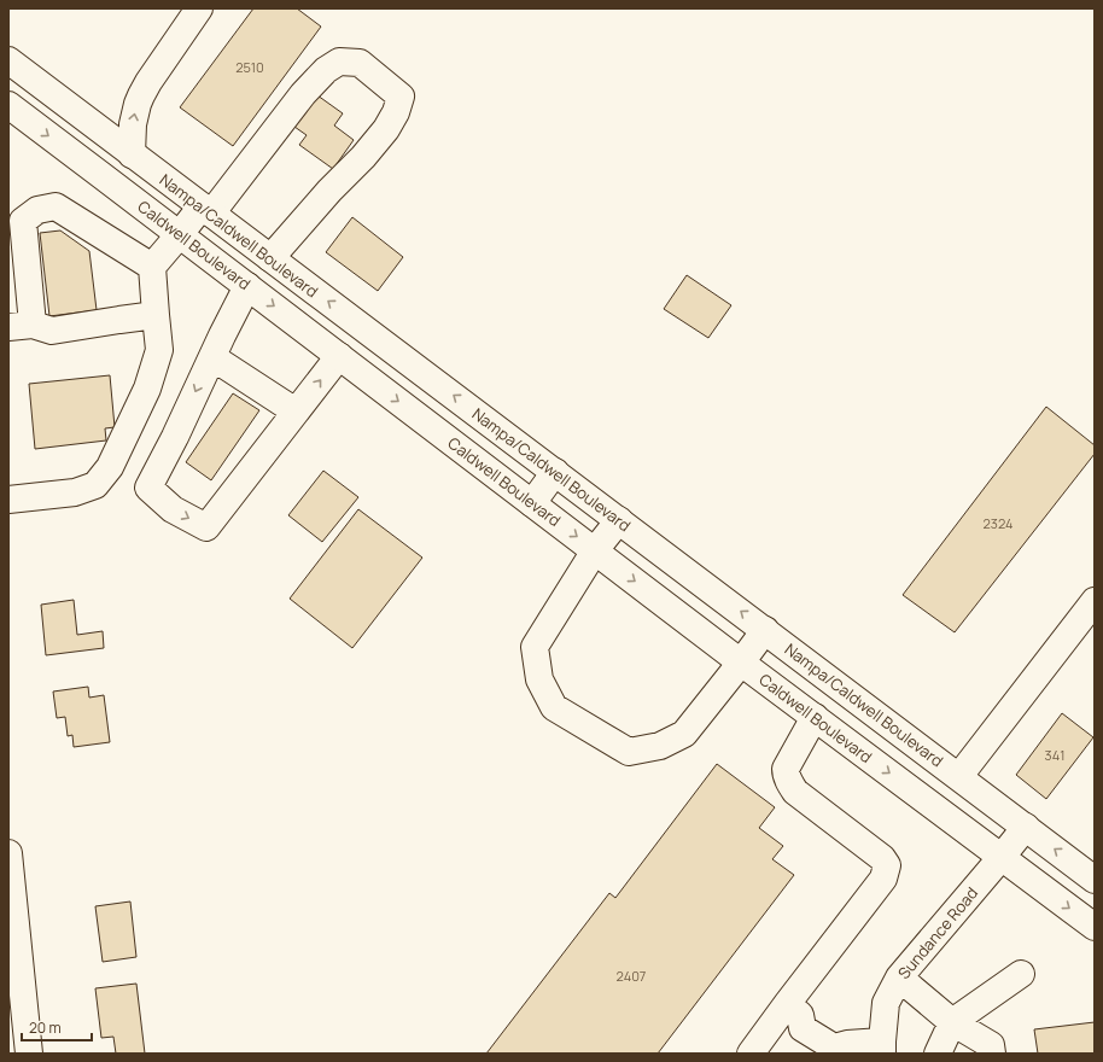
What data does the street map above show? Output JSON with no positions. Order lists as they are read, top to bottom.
{
  "streets": {
    "main road": ["Nampa/Caldwell Boulevard", "Caldwell Boulevard", "Sundance Road"]
  },
  "crossings": [
    ["Nampa/Caldwell Boulevard", "Sundance Road"],
    ["Caldwell Boulevard", "Sundance Road"]
  ],
  "one_way": ["Caldwell Boulevard"],
  "house_numbers": [
    "2510",
    "2324",
    "341",
    "2407"
  ],
  "scale_bar": "20 m"
}
